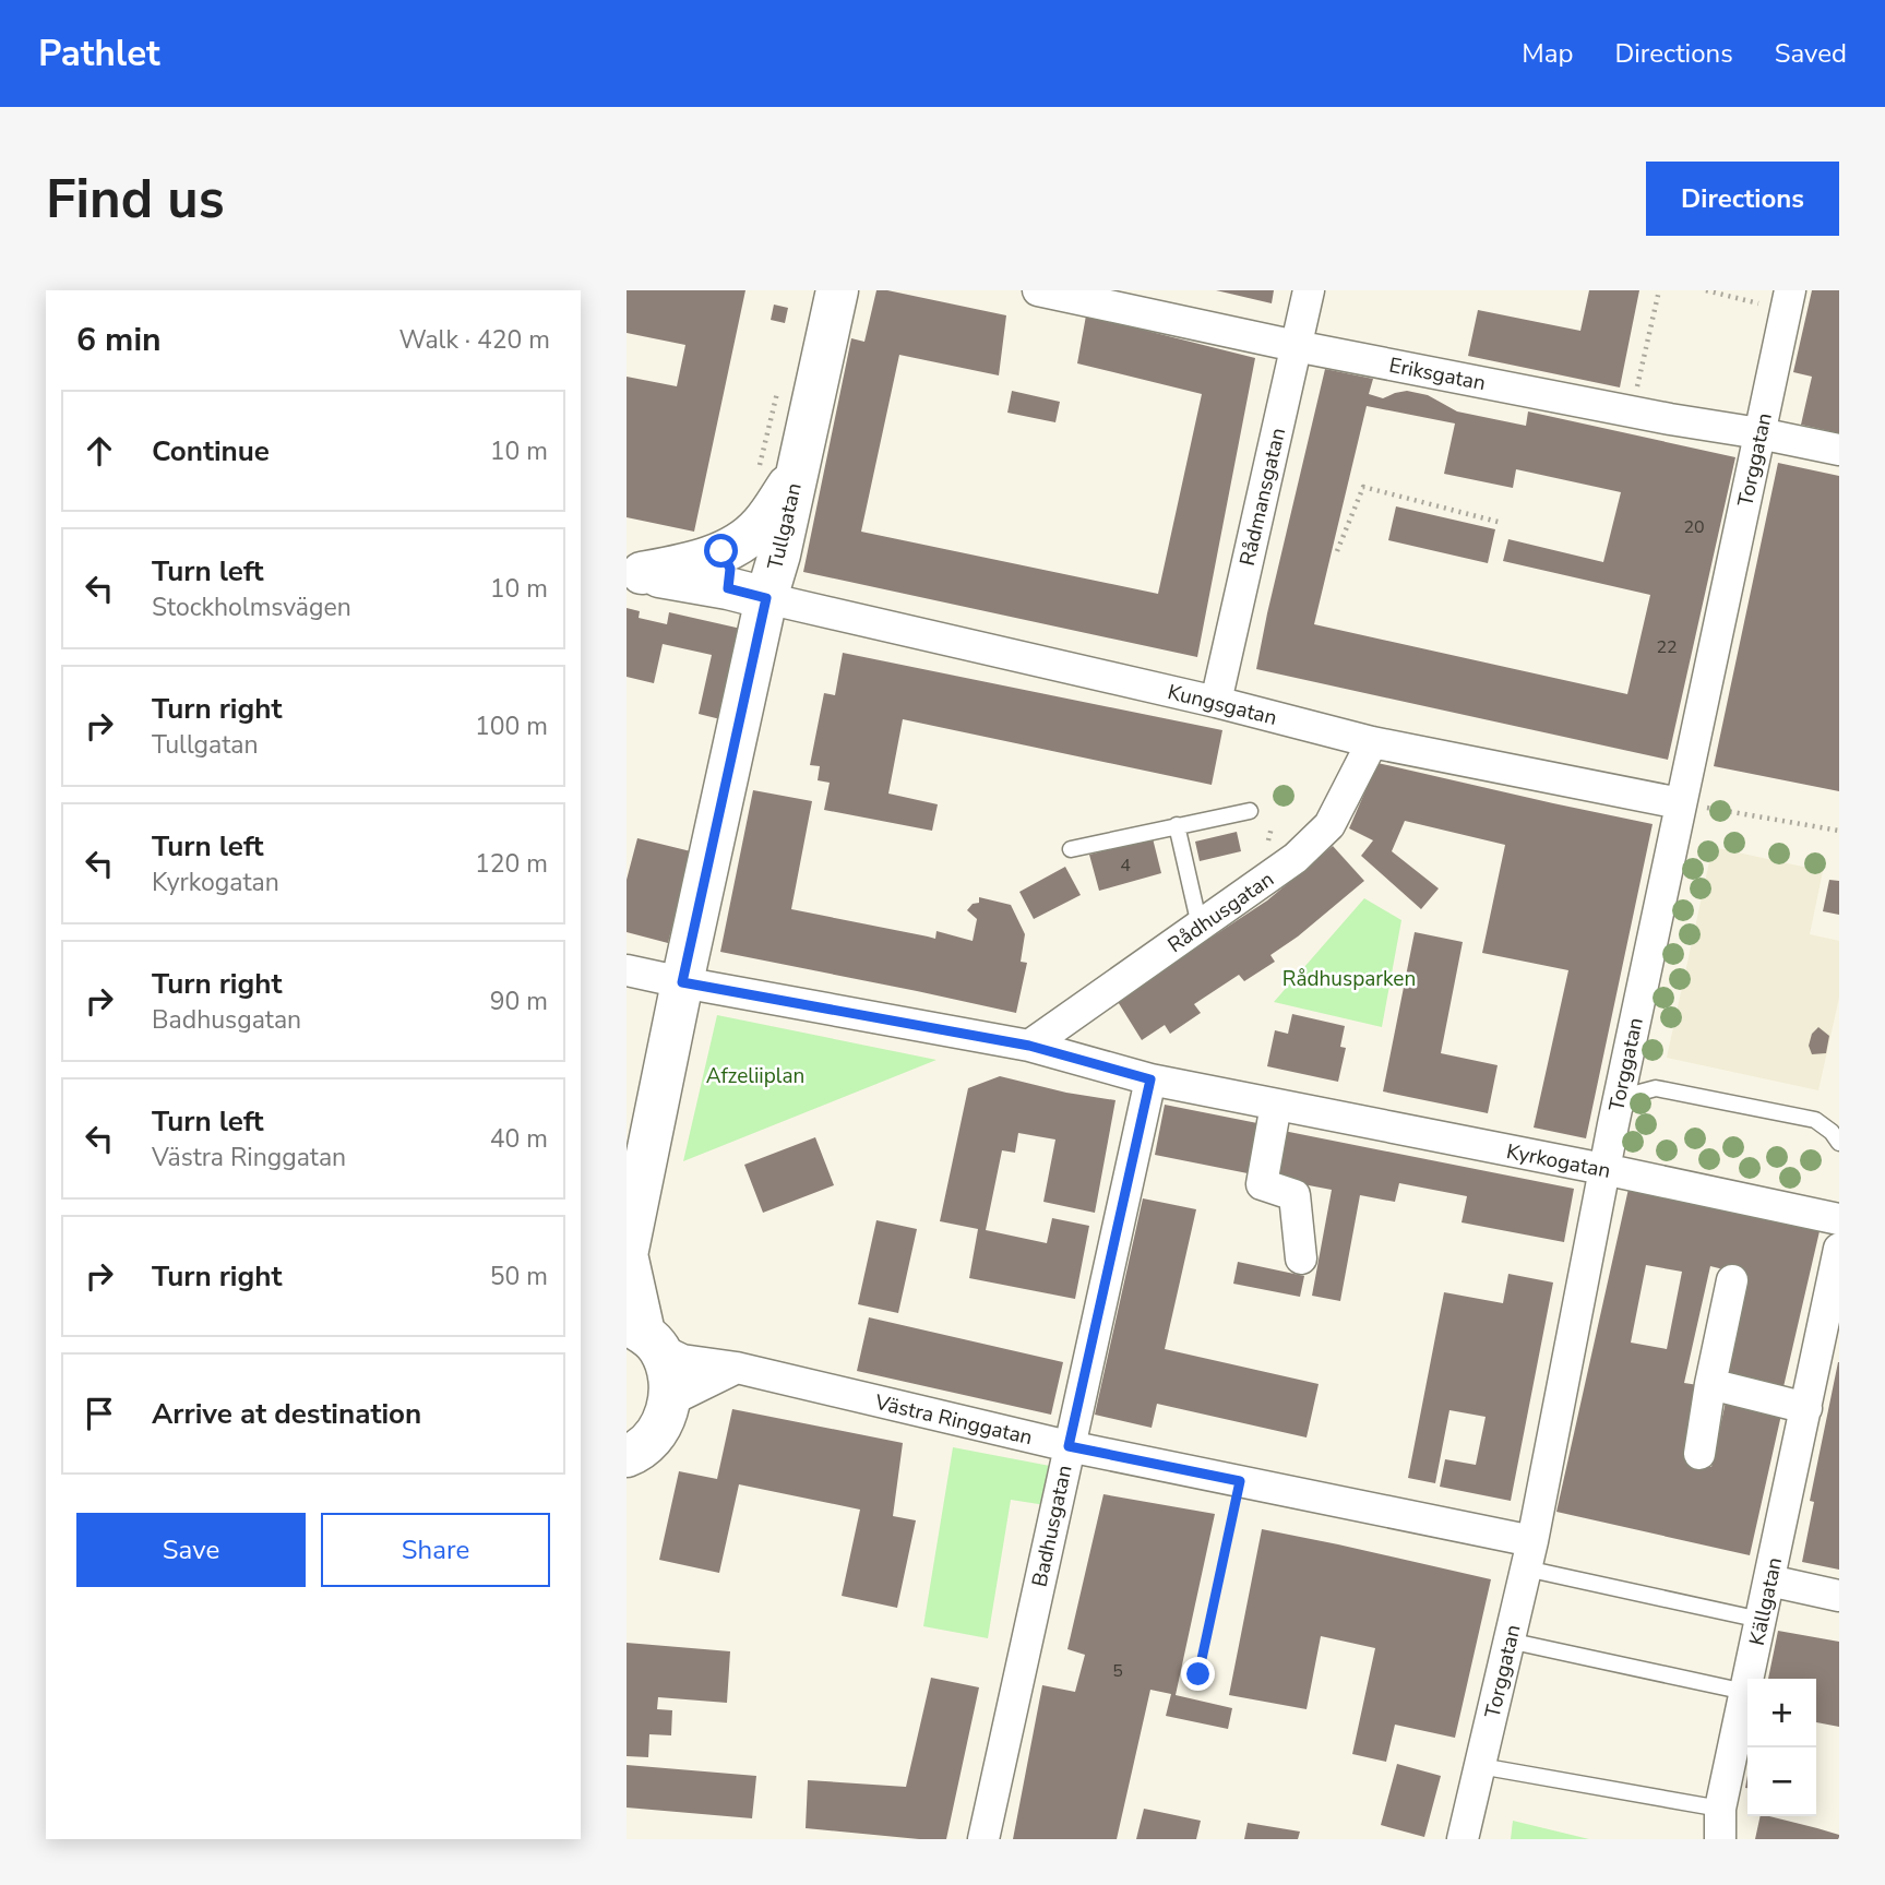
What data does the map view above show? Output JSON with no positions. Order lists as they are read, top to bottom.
{
  "streets": {
    "street": [
      "Eriksgatan",
      "Torggatan",
      "Rådmansgatan",
      "Tullgatan",
      "Kungsgatan",
      "Rådhusgatan",
      "Kyrkogatan",
      "Västra Ringgatan",
      "Badhusgatan",
      "Källgatan"
    ]
  },
  "crossings": [
    ["Eriksgatan", "Torggatan"],
    ["Eriksgatan", "Rådmansgatan"],
    ["Torggatan", "Kungsgatan"],
    ["Torggatan", "Kyrkogatan"],
    ["Torggatan", "Västra Ringgatan"],
    ["Rådmansgatan", "Kungsgatan"],
    ["Tullgatan", "Kungsgatan"],
    ["Tullgatan", "Kyrkogatan"],
    ["Tullgatan", "Västra Ringgatan"],
    ["Kungsgatan", "Rådhusgatan"],
    ["Rådhusgatan", "Kyrkogatan"],
    ["Kyrkogatan", "Badhusgatan"],
    ["Västra Ringgatan", "Badhusgatan"]
  ],
  "parks": ["Rådhusparken", "Afzeliiplan"],
  "house_numbers": [
    "20",
    "22",
    "4",
    "5"
  ],
  "page": {
    "header": "Pathlet",
    "nav": ["Map", "Directions", "Saved"],
    "buttons": [
      "Directions",
      ["Save", "Share"]
    ],
    "title": "Find us",
    "heading": ["6 min", "Walk · 420 m"],
    "list": [
      ["Continue", "10 m"],
      ["Turn left", "Stockholmsvägen", "10 m"],
      ["Turn right", "Tullgatan", "100 m"],
      ["Turn left", "Kyrkogatan", "120 m"],
      ["Turn right", "Badhusgatan", "90 m"],
      ["Turn left", "Västra Ringgatan", "40 m"],
      ["Turn right", "50 m"],
      "Arrive at destination"
    ],
    "map_buttons": ["+", "−"]
  }
}
